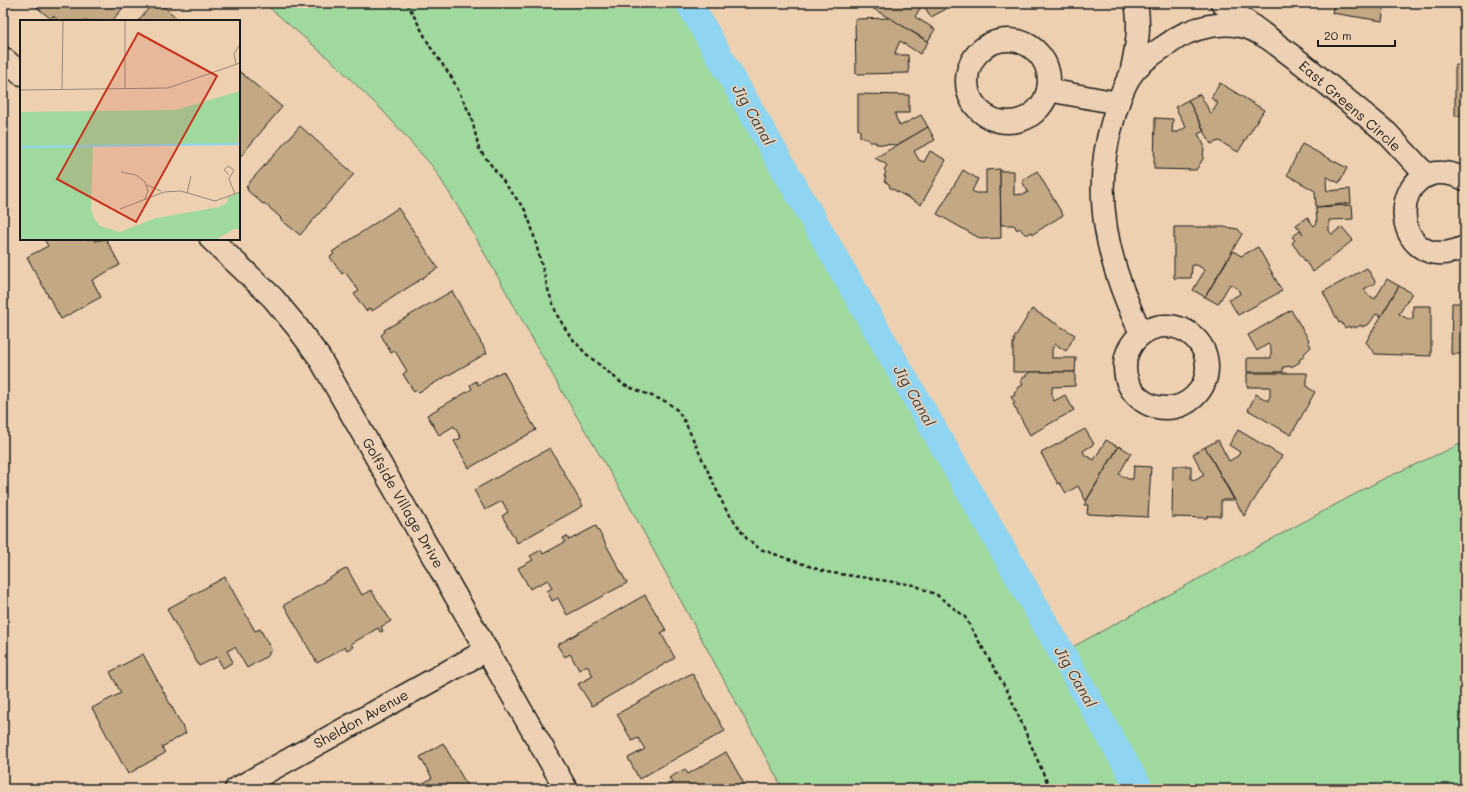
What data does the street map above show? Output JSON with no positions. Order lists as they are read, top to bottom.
{
  "streets": {
    "street": ["East Greens Circle", "Golfside Village Drive", "Sheldon Avenue"]
  },
  "crossings": [
    ["Golfside Village Drive", "Sheldon Avenue"]
  ],
  "water": ["Jig Canal"],
  "scale_bar": "20 m"
}
